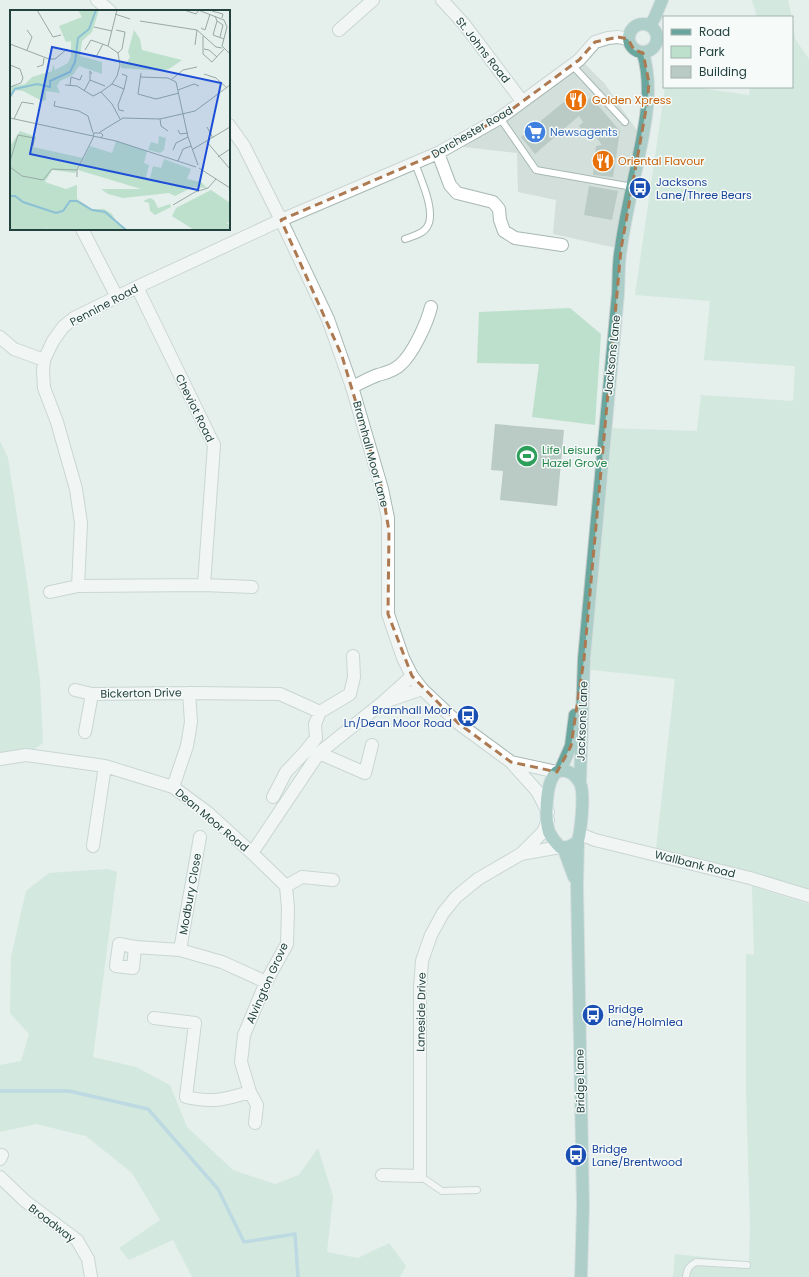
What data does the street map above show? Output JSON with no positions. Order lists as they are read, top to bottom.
{
  "streets": {
    "main road": ["Jacksons Lane", "Bridge Lane"],
    "street": [
      "St. Johns Road",
      "Dorchester Road",
      "Pennine Road",
      "Cheviot Road",
      "Bramhall Moor Lane",
      "Bickerton Drive",
      "Dean Moor Road",
      "Wallbank Road",
      "Modbury Close",
      "Alvington Grove",
      "Laneside Drive",
      "Broadway"
    ]
  },
  "crossings": [
    ["St. Johns Road", "Dorchester Road"],
    ["Dorchester Road", "Pennine Road"],
    ["Dorchester Road", "Jacksons Lane"],
    ["Dorchester Road", "Bramhall Moor Lane"],
    ["Pennine Road", "Cheviot Road"],
    ["Pennine Road", "Bramhall Moor Lane"],
    ["Jacksons Lane", "Bramhall Moor Lane"],
    ["Jacksons Lane", "Wallbank Road"],
    ["Jacksons Lane", "Laneside Drive"],
    ["Jacksons Lane", "Bridge Lane"],
    ["Bramhall Moor Lane", "Dean Moor Road"],
    ["Bramhall Moor Lane", "Laneside Drive"],
    ["Bramhall Moor Lane", "Bridge Lane"],
    ["Bickerton Drive", "Dean Moor Road"],
    ["Wallbank Road", "Bridge Lane"],
    ["Laneside Drive", "Bridge Lane"]
  ],
  "places": {
    "restaurant": ["Golden Xpress", "Oriental Flavour"],
    "supermarket": ["Newsagents"],
    "bus stop": [
      "Jacksons Lane/Three Bears",
      "Bramhall Moor Ln/Dean Moor Road",
      "Bridge lane/Holmlea",
      "Bridge Lane/Brentwood"
    ],
    "sports": ["Life Leisure Hazel Grove"]
  },
  "legend": ["Road", "Park", "Building"]
}
